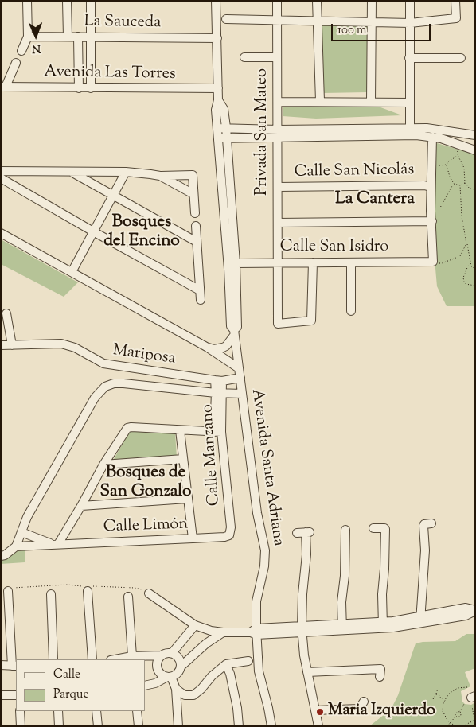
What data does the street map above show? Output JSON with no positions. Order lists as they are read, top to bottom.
{
  "streets": {
    "street": [
      "La Sauceda",
      "Avenida Las Torres",
      "Privada San Mateo",
      "Calle San Nicolás",
      "Calle San Isidro",
      "Mariposa",
      "Calle Manzano",
      "Avenida Santa Adriana",
      "Calle Limón"
    ]
  },
  "crossings": [
    ["La Sauceda", "Avenida Santa Adriana"],
    ["Avenida Las Torres", "Avenida Santa Adriana"],
    ["Privada San Mateo", "Calle San Nicolás"],
    ["Privada San Mateo", "Calle San Isidro"],
    ["Calle San Isidro", "Avenida Santa Adriana"],
    ["Mariposa", "Calle Manzano"],
    ["Mariposa", "Avenida Santa Adriana"],
    ["Calle Manzano", "Calle Limón"]
  ],
  "districts": ["La Cantera", "Bosques del Encino", "Bosques de San Gonzalo"],
  "places": ["Maria Izquierdo"],
  "legend": ["Calle", "Parque"],
  "scale_bar": "100 m",
  "north": "bottom"
}
